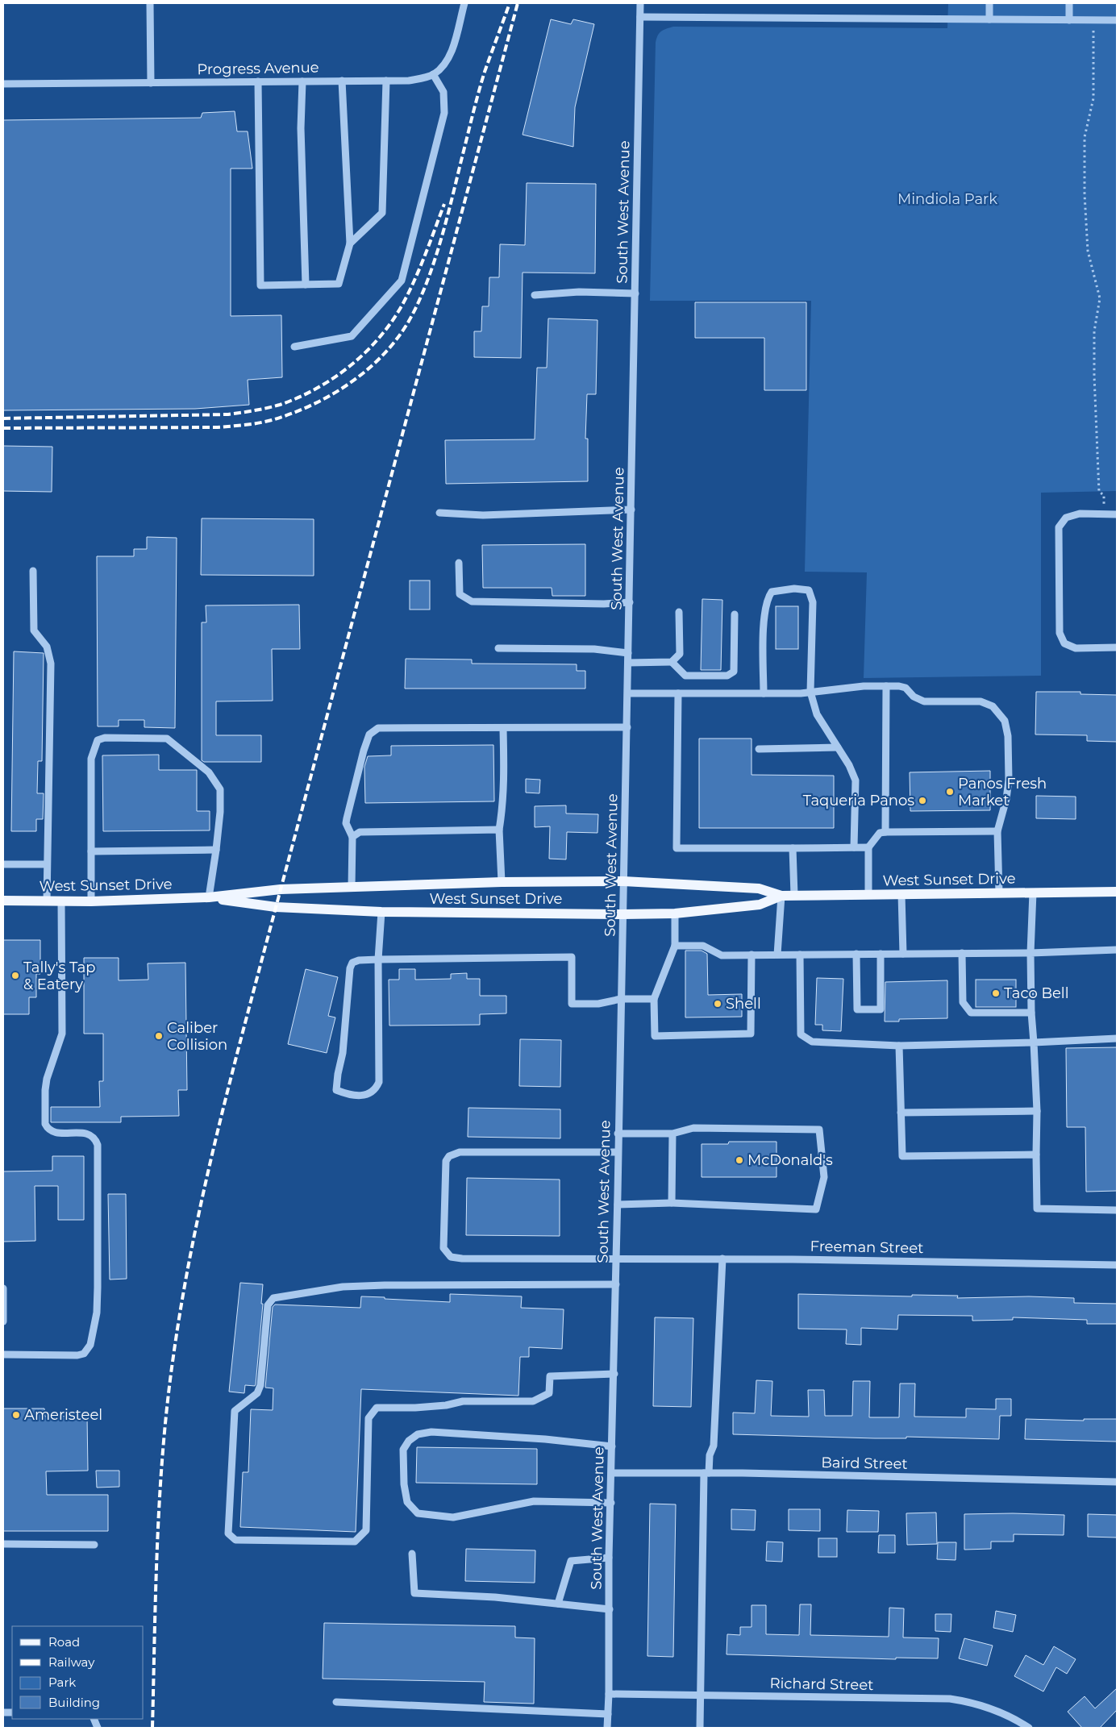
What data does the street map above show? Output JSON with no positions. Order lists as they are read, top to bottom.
{
  "streets": {
    "main road": ["West Sunset Drive"],
    "street": [
      "Progress Avenue",
      "South West Avenue",
      "Freeman Street",
      "Baird Street",
      "Richard Street"
    ]
  },
  "crossings": [
    ["South West Avenue", "West Sunset Drive"],
    ["South West Avenue", "Freeman Street"],
    ["South West Avenue", "Baird Street"],
    ["South West Avenue", "Richard Street"]
  ],
  "parks": ["Mindiola Park"],
  "places": [
    "Panos Fresh Market",
    "Taqueria Panos",
    "Tally's Tap & Eatery",
    "Taco Bell",
    "Shell",
    "Caliber Collision",
    "McDonald's",
    "Ameristeel"
  ],
  "legend": [
    "Road",
    "Railway",
    "Park",
    "Building"
  ]
}
